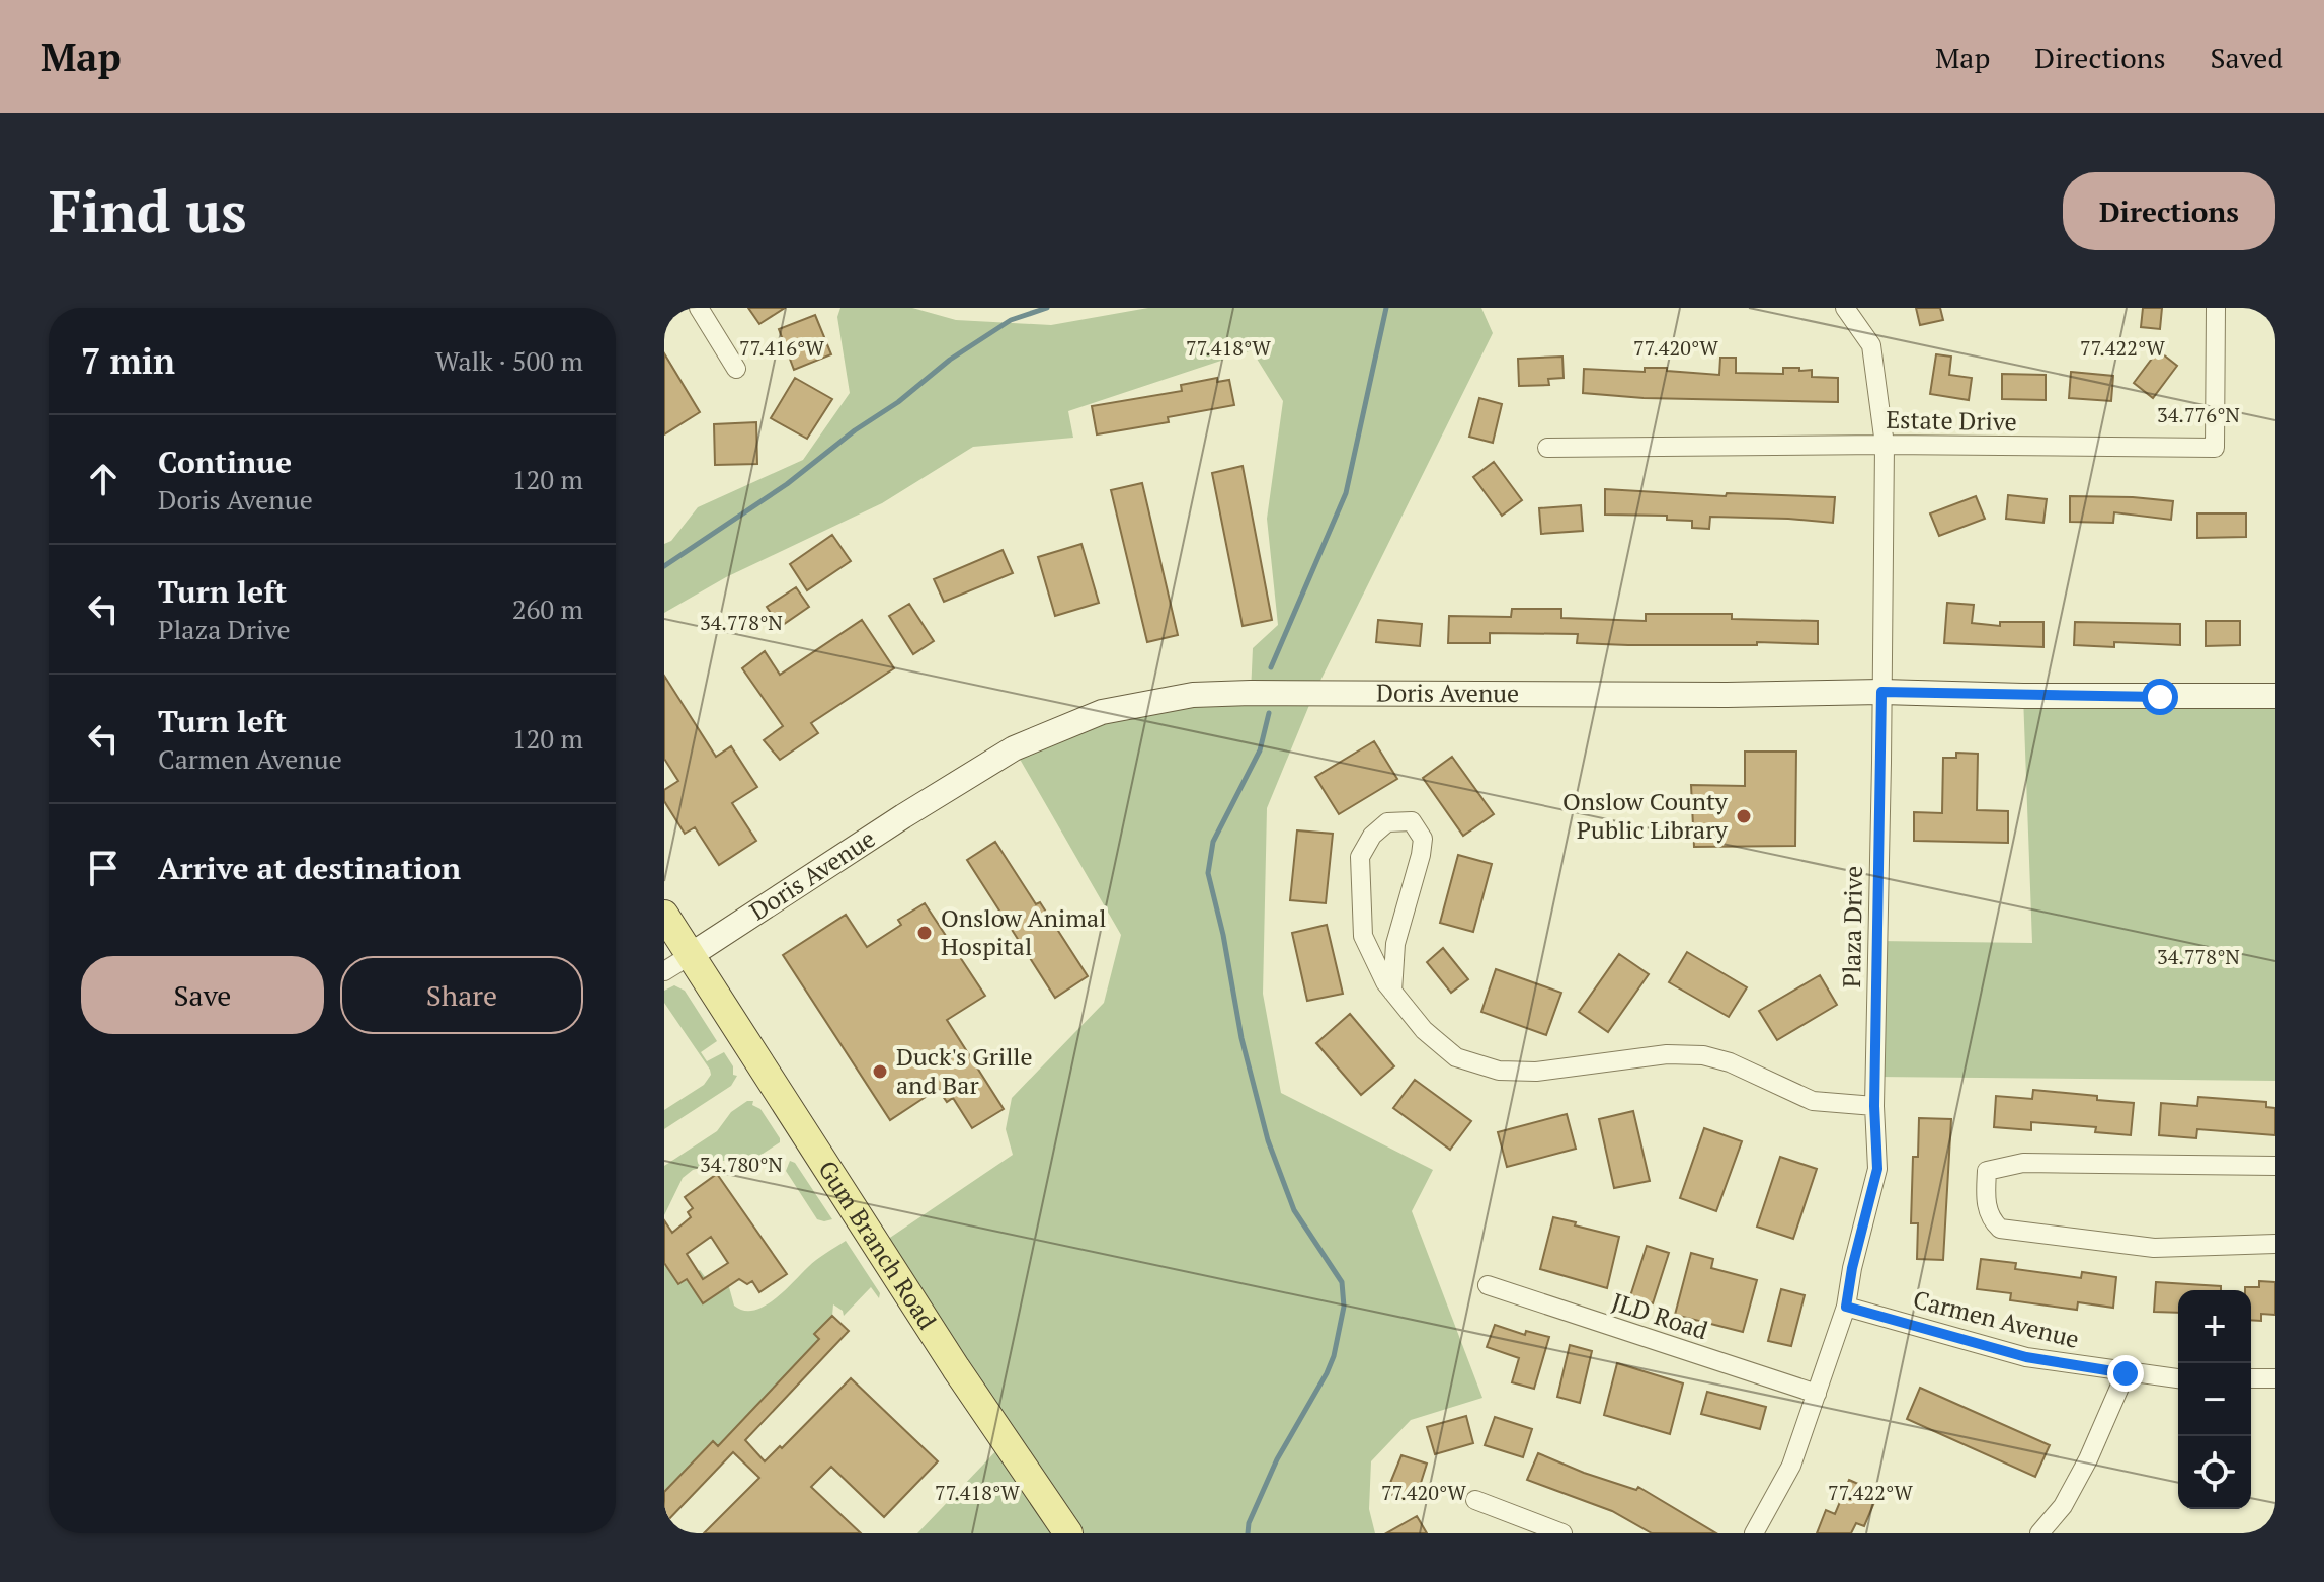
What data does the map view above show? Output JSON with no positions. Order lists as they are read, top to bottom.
{
  "streets": {
    "main road": ["Gum Branch Road"],
    "street": [
      "Estate Drive",
      "Doris Avenue",
      "Plaza Drive",
      "JLD Road",
      "Carmen Avenue"
    ]
  },
  "crossings": [
    ["Estate Drive", "Plaza Drive"],
    ["Doris Avenue", "Plaza Drive"],
    ["Doris Avenue", "Gum Branch Road"],
    ["Plaza Drive", "JLD Road"],
    ["Plaza Drive", "Carmen Avenue"]
  ],
  "places": ["Onslow County Public Library", "Onslow Animal Hospital", "Duck's Grille and Bar"],
  "page": {
    "header": "Map",
    "nav": ["Map", "Directions", "Saved"],
    "buttons": [
      "Directions",
      ["Save", "Share"]
    ],
    "title": "Find us",
    "heading": ["7 min", "Walk · 500 m"],
    "list": [
      ["Continue", "Doris Avenue", "120 m"],
      ["Turn left", "Plaza Drive", "260 m"],
      ["Turn left", "Carmen Avenue", "120 m"],
      "Arrive at destination"
    ],
    "map_buttons": ["+", "−"]
  },
  "coordinates": [
    "77.416°W",
    "77.418°W",
    "77.420°W",
    "77.422°W",
    "34.776°N",
    "34.778°N",
    "34.780°N"
  ]
}
